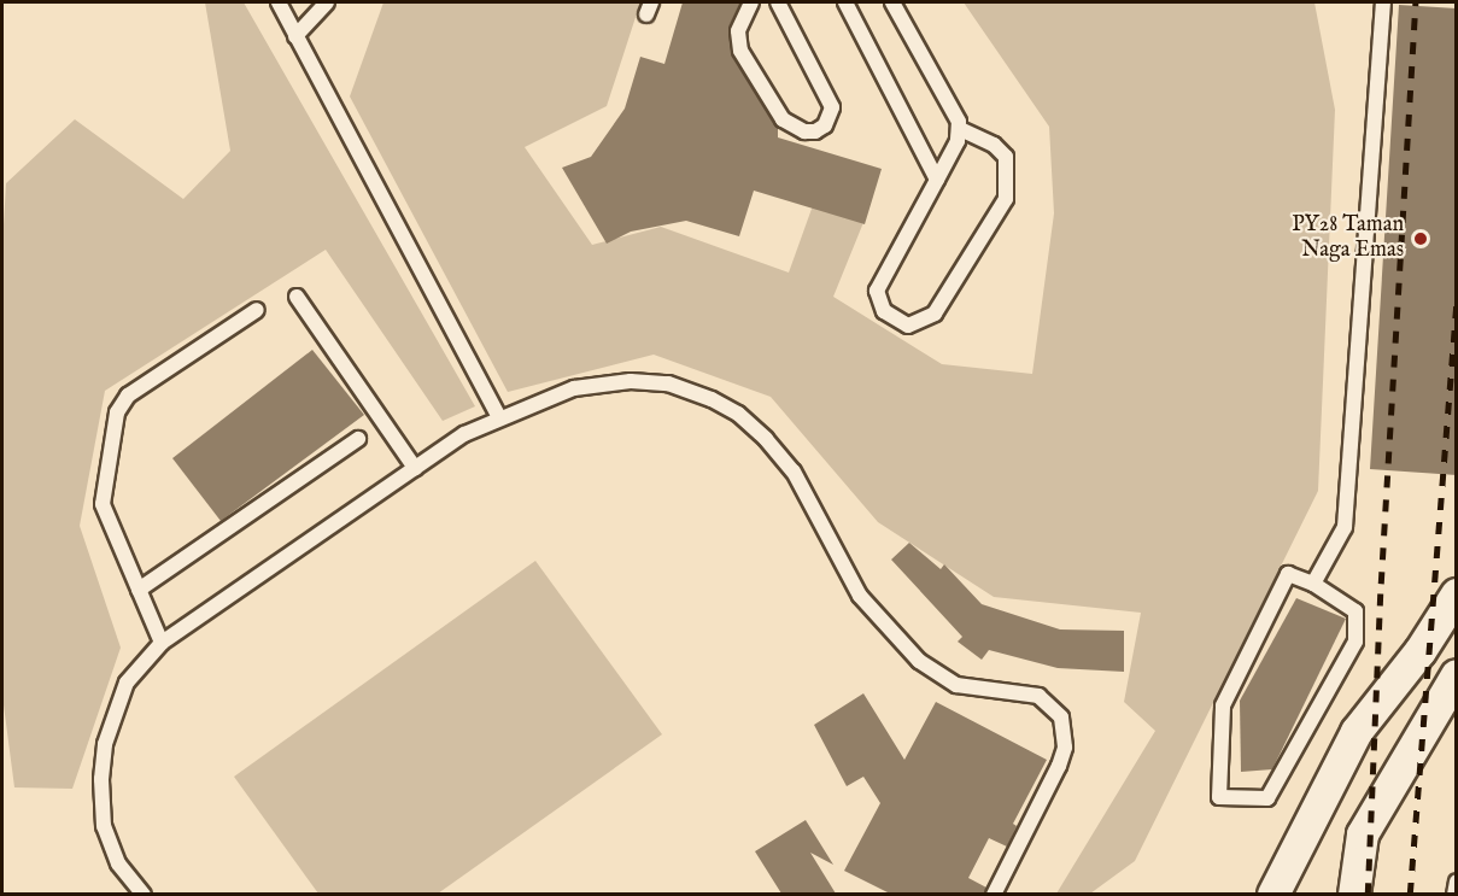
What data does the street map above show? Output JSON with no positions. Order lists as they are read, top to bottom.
{
  "places": ["PY28 Taman Naga Emas"]
}
